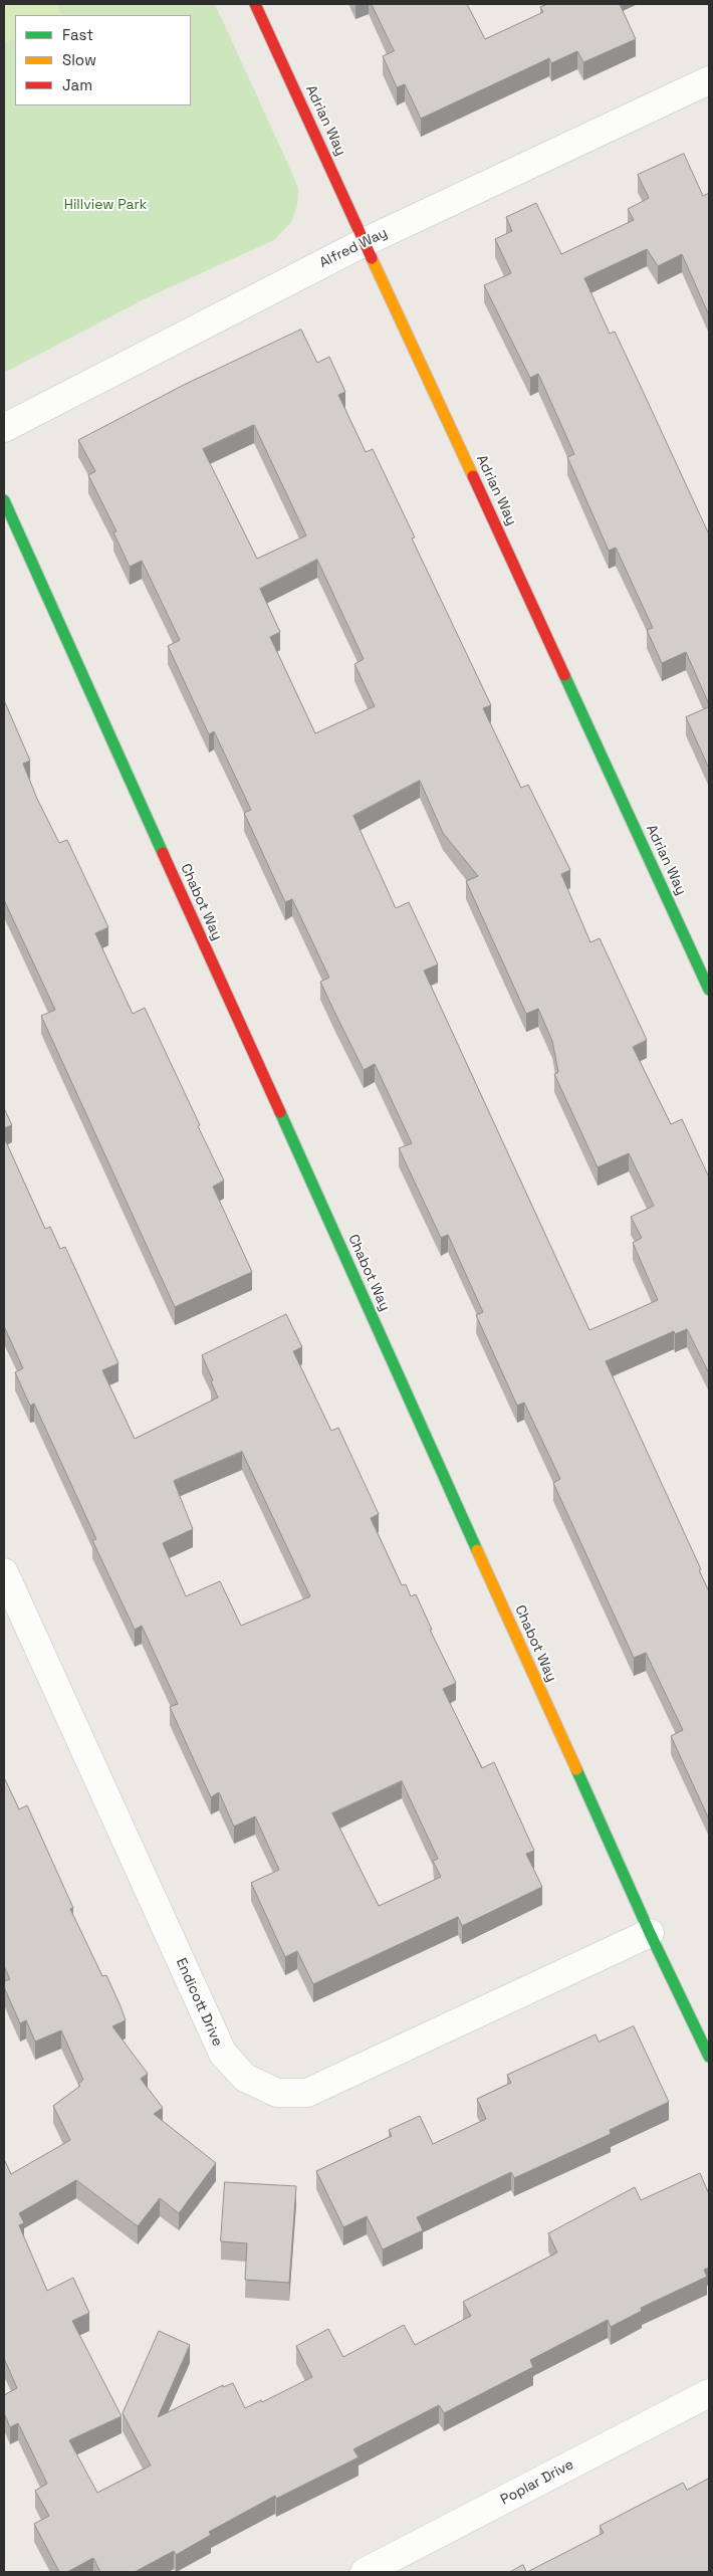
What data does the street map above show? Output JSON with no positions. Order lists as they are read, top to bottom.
{
  "streets": {
    "street": [
      "Adrian Way",
      "Alfred Way",
      "Chabot Way",
      "Endicott Drive",
      "Poplar Drive"
    ]
  },
  "crossings": [
    ["Adrian Way", "Alfred Way"],
    ["Chabot Way", "Endicott Drive"]
  ],
  "parks": ["Hillview Park"],
  "legend": ["Fast", "Slow", "Jam"]
}
